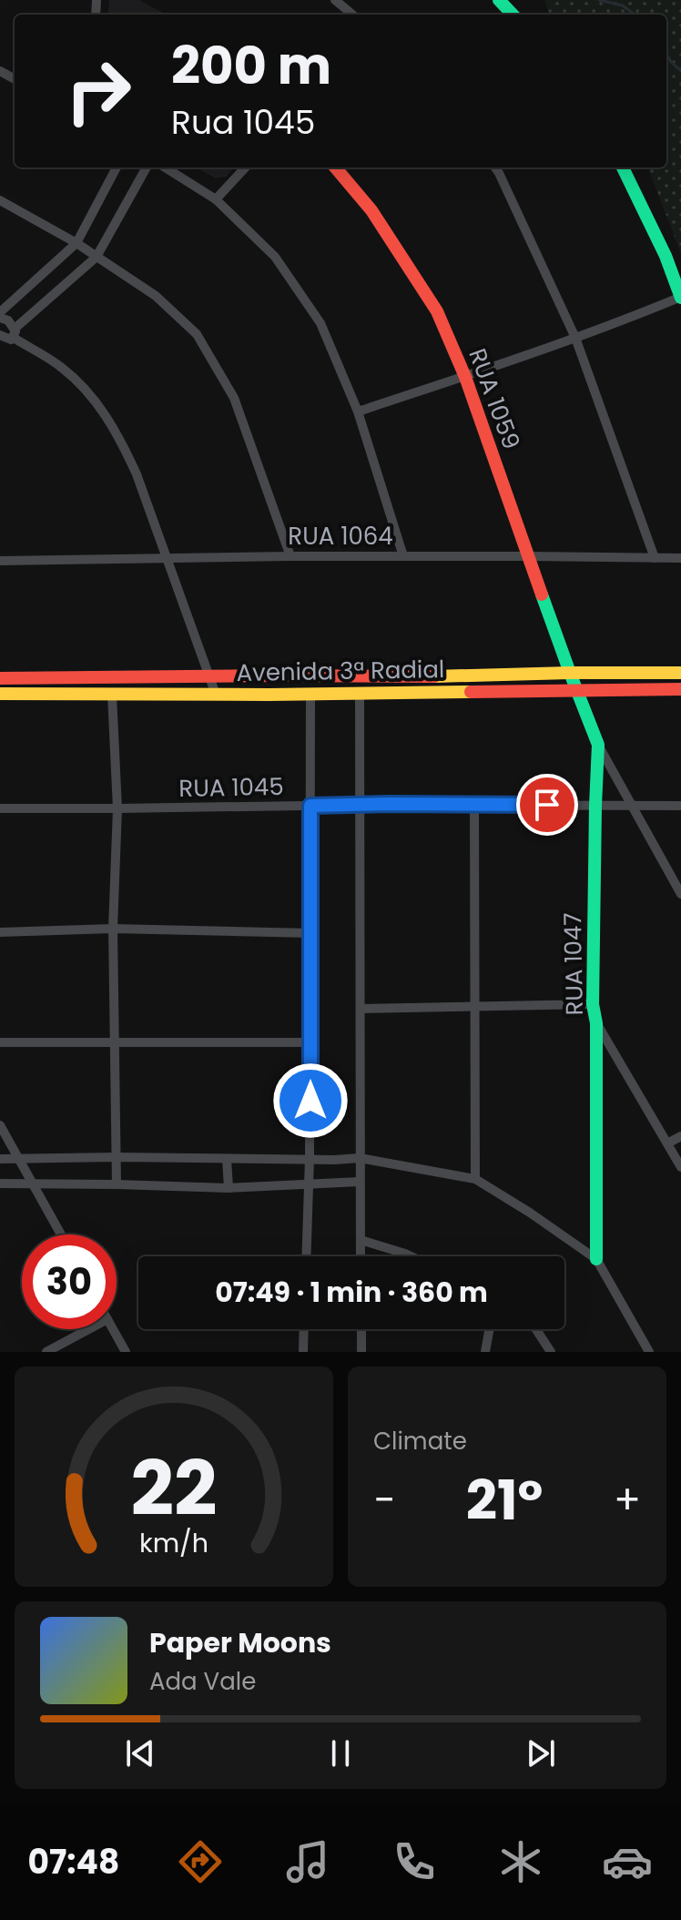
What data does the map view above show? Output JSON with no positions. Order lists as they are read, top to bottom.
{
  "streets": {
    "main road": ["RUA 1059", "Avenida 3ª Radial", "RUA 1047"],
    "street": ["RUA 1064", "RUA 1045"]
  },
  "crossings": [
    ["RUA 1059", "RUA 1064"],
    ["RUA 1059", "RUA 1047"],
    ["Avenida 3ª Radial", "RUA 1047"],
    ["RUA 1045", "RUA 1047"]
  ],
  "page": {
    "turn": ["200 m", "Rua 1045"],
    "limit": "30",
    "trip": "07:49 · 1 min · 360 m",
    "tile": "Climate",
    "heat": ["−", "21°", "+"],
    "song": ["Paper Moons", "Ada Vale"],
    "tabs": "07:48",
    "gauge": ["22", "km/h"]
  }
}
